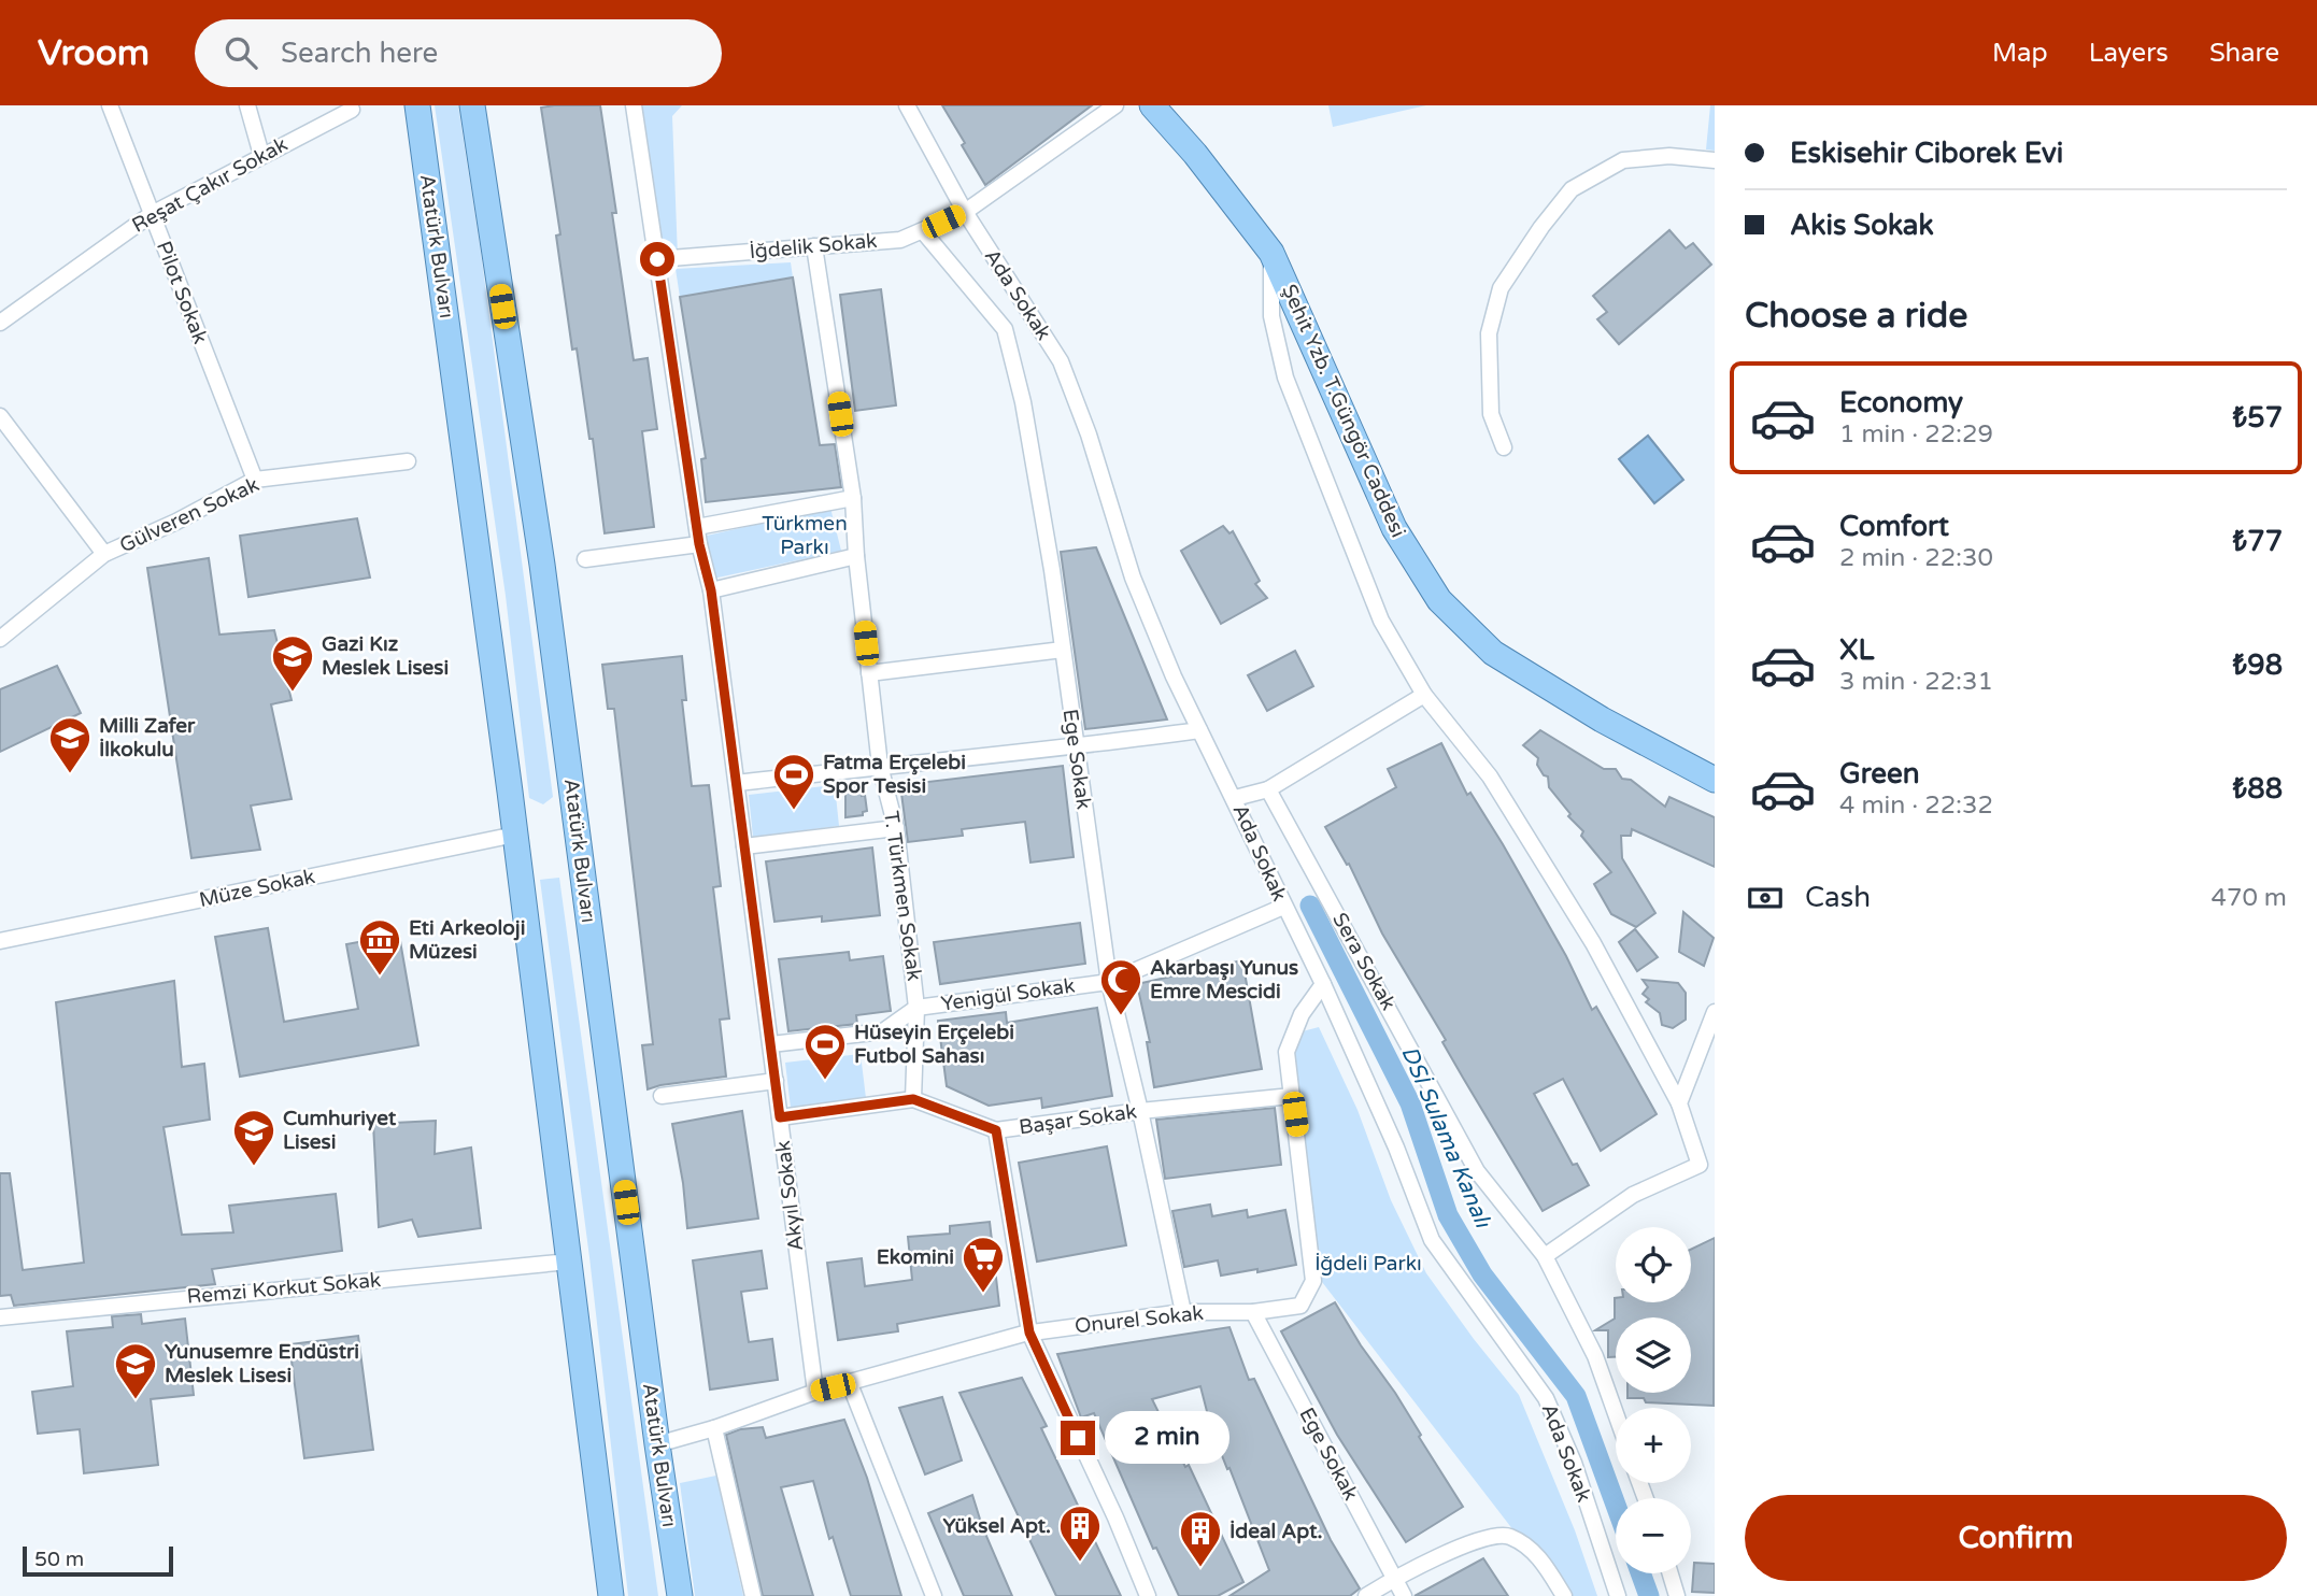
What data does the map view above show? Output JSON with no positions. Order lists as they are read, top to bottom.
{
  "streets": {
    "main road": ["Atatürk Bulvarı", "Şehit Yzb. T.Güngör Caddesi"],
    "street": [
      "Reşat Çakır Sokak",
      "İğdelik Sokak",
      "Pilot Sokak",
      "Ada Sokak",
      "Gülveren Sokak",
      "Ege Sokak",
      "Müze Sokak",
      "T. Türkmen Sokak",
      "Sera Sokak",
      "Yenigül Sokak",
      "Başar Sokak",
      "Akyıl Sokak",
      "Remzi Korkut Sokak",
      "Onurel Sokak"
    ]
  },
  "crossings": [
    ["Reşat Çakır Sokak", "Pilot Sokak"],
    ["Atatürk Bulvarı", "Müze Sokak"],
    ["Atatürk Bulvarı", "Remzi Korkut Sokak"],
    ["Atatürk Bulvarı", "Onurel Sokak"],
    ["İğdelik Sokak", "Ada Sokak"],
    ["İğdelik Sokak", "Ege Sokak"],
    ["İğdelik Sokak", "T. Türkmen Sokak"],
    ["İğdelik Sokak", "Akyıl Sokak"],
    ["Pilot Sokak", "Gülveren Sokak"],
    ["Ada Sokak", "Yenigül Sokak"],
    ["Ada Sokak", "Onurel Sokak"],
    ["Ege Sokak", "Yenigül Sokak"],
    ["Ege Sokak", "Başar Sokak"],
    ["Ege Sokak", "Onurel Sokak"],
    ["T. Türkmen Sokak", "Yenigül Sokak"],
    ["T. Türkmen Sokak", "Başar Sokak"],
    ["Yenigül Sokak", "Akyıl Sokak"],
    ["Başar Sokak", "Akyıl Sokak"],
    ["Başar Sokak", "Onurel Sokak"],
    ["Akyıl Sokak", "Onurel Sokak"]
  ],
  "water": ["DSİ Sulama Kanalı"],
  "parks": ["Türkmen Parkı", "İğdeli Parkı"],
  "places": {
    "school or university": [
      "Gazi Kız Meslek Lisesi",
      "Milli Zafer İlkokulu",
      "Cumhuriyet Lisesi",
      "Yunusemre Endüstri Meslek Lisesi"
    ],
    "sports": ["Fatma Erçelebi Spor Tesisi", "Hüseyin Erçelebi Futbol Sahası"],
    "museum": ["Eti Arkeoloji Müzesi"],
    "mosque": ["Akarbaşı Yunus Emre Mescidi"],
    "supermarket": ["Ekomini"],
    "building": ["Yüksel Apt.", "İdeal Apt."]
  },
  "scale_bar": "50 m",
  "page": {
    "header": "Vroom",
    "search": "Search here",
    "nav": ["Map", "Layers", "Share"],
    "banner": ["Eskisehir Ciborek Evi", "Akis Sokak"],
    "heading": "Choose a ride",
    "list": [
      {
        "name": "Economy",
        "note": "1 min · 22:29",
        "value": "₺57"
      },
      {
        "name": "Comfort",
        "note": "2 min · 22:30",
        "value": "₺77"
      },
      {
        "name": "XL",
        "note": "3 min · 22:31",
        "value": "₺98"
      },
      {
        "name": "Green",
        "note": "4 min · 22:32",
        "value": "₺88"
      }
    ],
    "pay": ["Cash", "470 m"],
    "map_buttons": ["+", "−"],
    "bubble": "2 min",
    "buttons": "Confirm",
    "scale": "50 m"
  }
}
